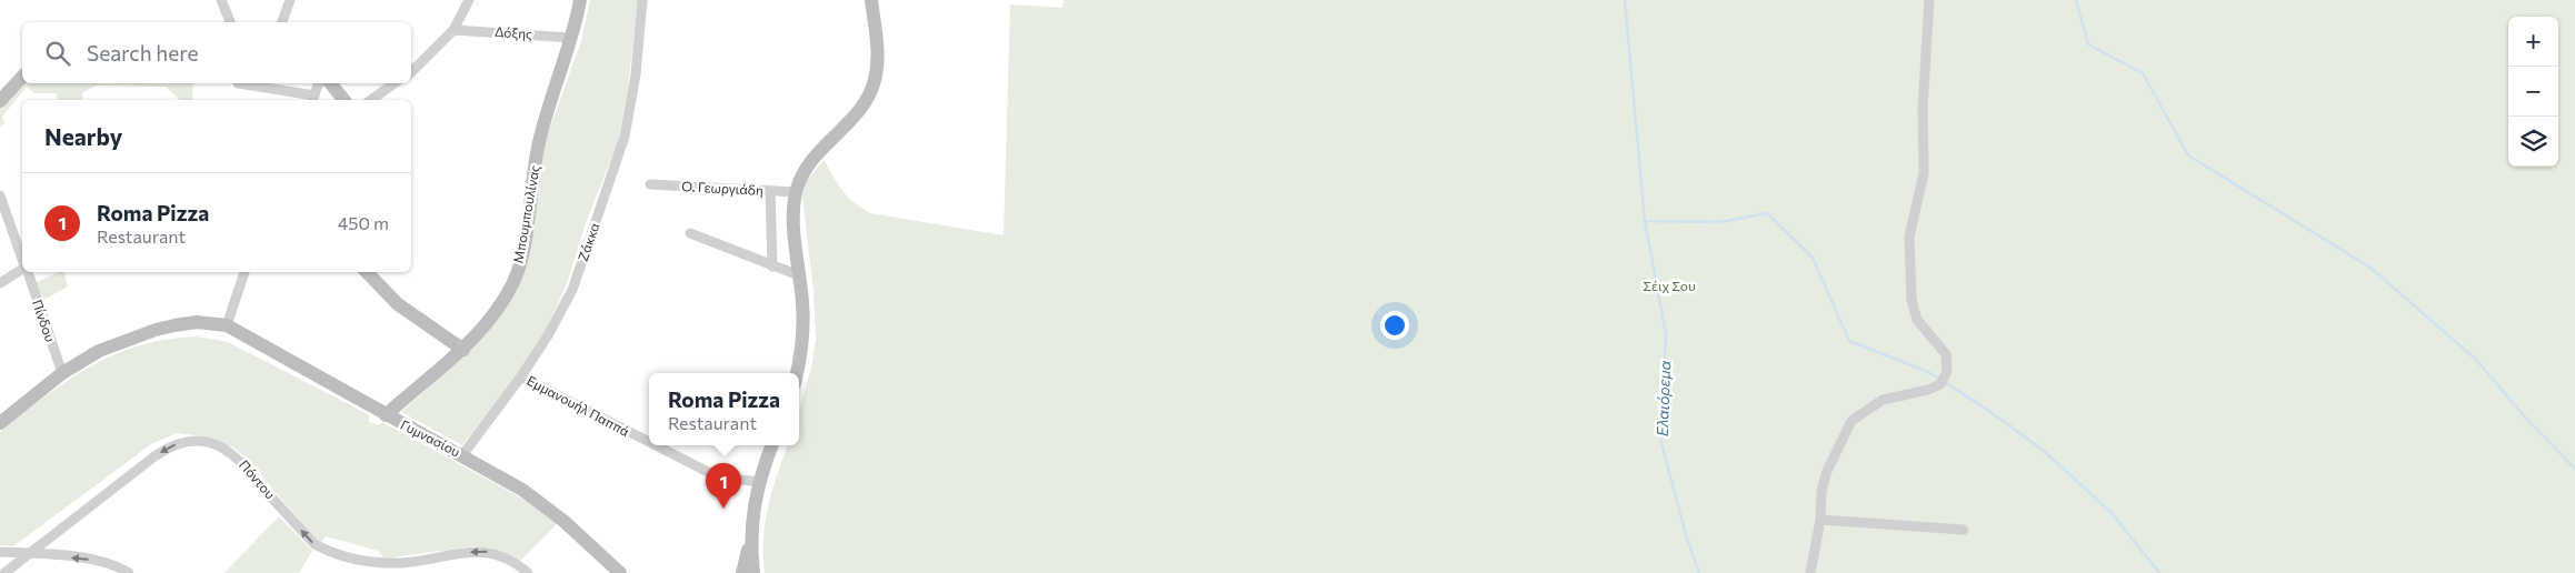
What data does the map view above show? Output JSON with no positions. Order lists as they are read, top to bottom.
{
  "streets": {
    "street": [
      "Δόξης",
      "Ο. Γεωργιάδη",
      "Μπουμπουλίνας",
      "Ζάκκα",
      "Πίνδου",
      "Εμμανουήλ Παππά",
      "Γυμνασίου",
      "Πόντου"
    ]
  },
  "crossings": [
    ["Δόξης", "Μπουμπουλίνας"],
    ["Μπουμπουλίνας", "Γυμνασίου"],
    ["Ζάκκα", "Εμμανουήλ Παππά"],
    ["Ζάκκα", "Γυμνασίου"]
  ],
  "one_way": ["Πόντου"],
  "water": ["Ελαιόρεμα"],
  "parks": ["Σέιχ Σου"],
  "page": {
    "map_buttons": ["+", "−"],
    "search": "Search here",
    "heading": "Nearby",
    "list": [
      {
        "mark": "1",
        "name": "Roma Pizza",
        "note": "Restaurant",
        "value": "450 m"
      }
    ],
    "popup": ["Roma Pizza", "Restaurant"],
    "pins": "1"
  }
}
